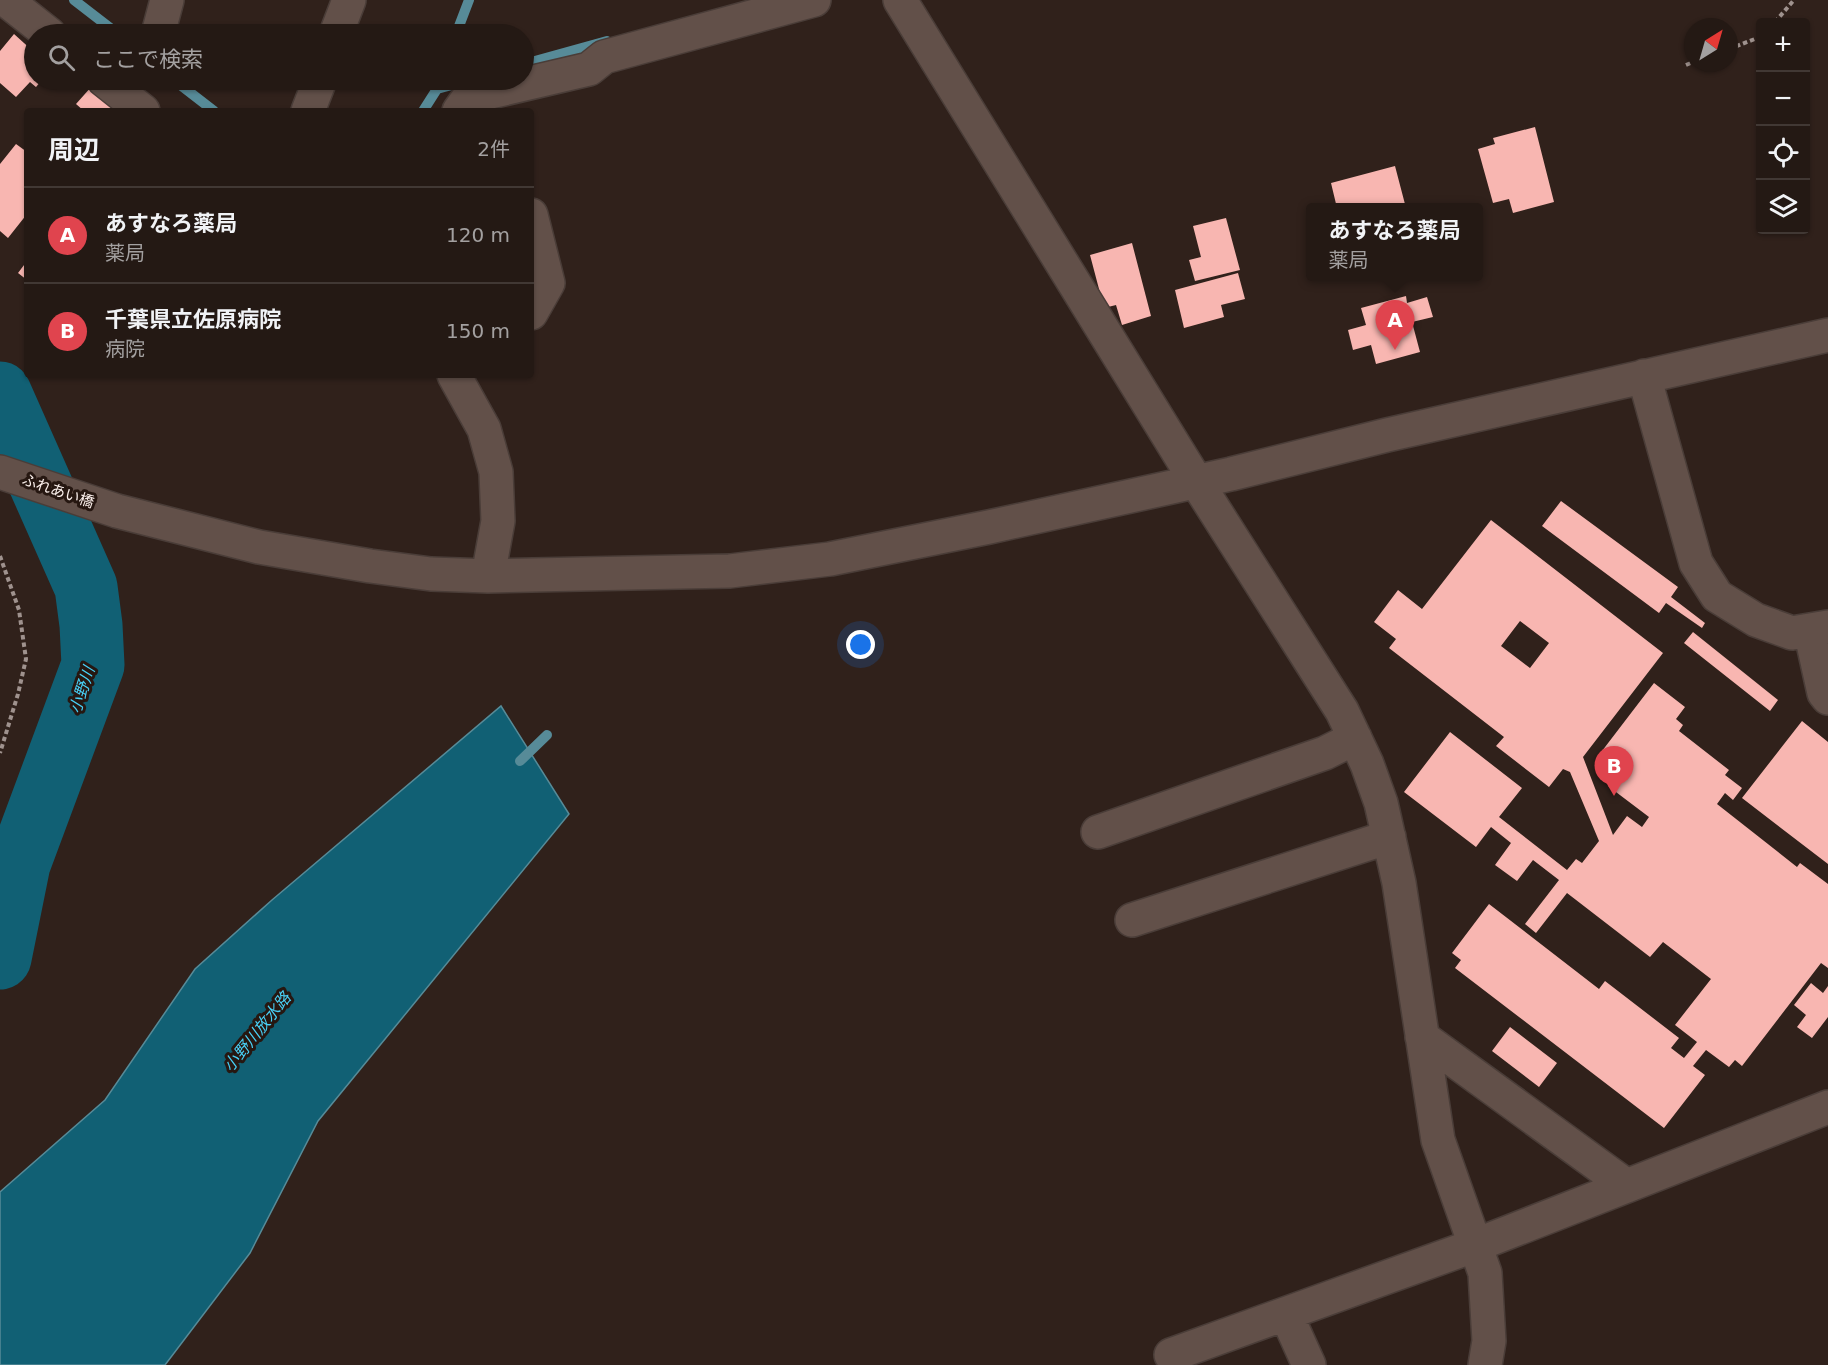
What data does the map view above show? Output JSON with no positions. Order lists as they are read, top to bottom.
{
  "streets": {
    "street": ["ふれあい橋"]
  },
  "water": ["小野川", "小野川放水路"],
  "north": "top right",
  "page": {
    "map_buttons": ["+", "−"],
    "search": "ここで検索",
    "heading": ["周辺", "2件"],
    "list": [
      {
        "mark": "A",
        "name": "あすなろ薬局",
        "note": "薬局",
        "value": "120 m"
      },
      {
        "mark": "B",
        "name": "千葉県立佐原病院",
        "note": "病院",
        "value": "150 m"
      }
    ],
    "popup": ["あすなろ薬局", "薬局"],
    "pins": ["A", "B"]
  }
}
